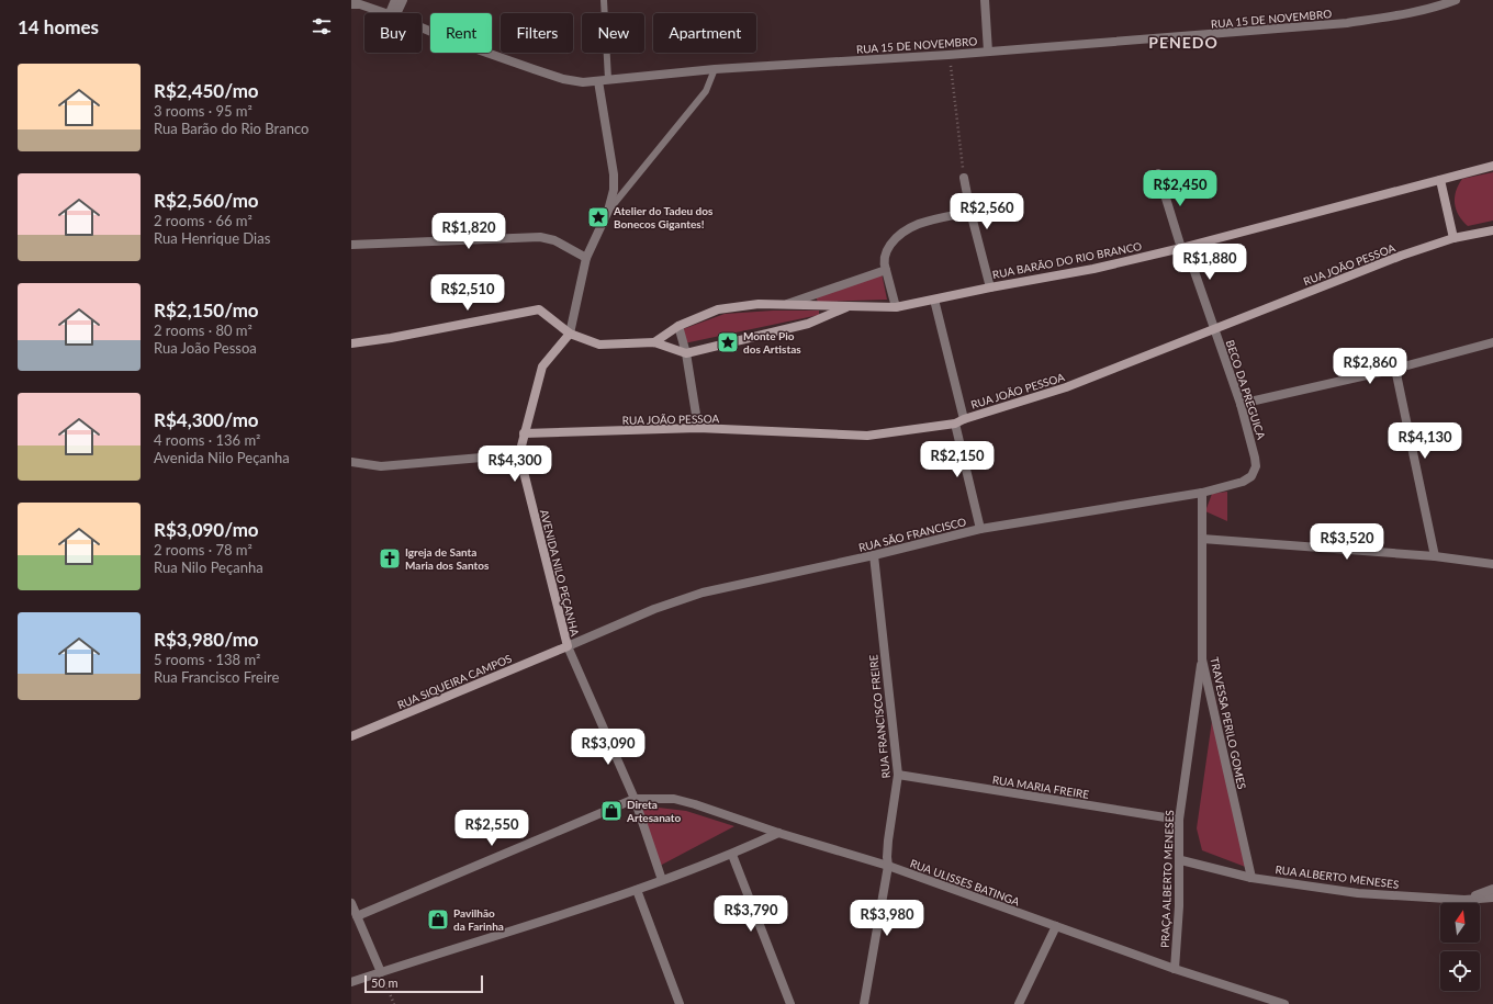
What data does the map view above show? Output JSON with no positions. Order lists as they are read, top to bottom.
{
  "streets": {
    "main road": [
      "RUA BARÃO DO RIO BRANCO",
      "RUA JOÃO PESSOA",
      "AVENIDA NILO PEÇANHA",
      "RUA SIQUEIRA CAMPOS"
    ],
    "street": [
      "RUA 15 DE NOVEMBRO",
      "BECO DA PREGUICA",
      "RUA SÃO FRANCISCO",
      "RUA FRANCISCO FREIRE",
      "TRAVESSA PERILO GOMES",
      "RUA MARIA FREIRE",
      "RUA ALBERTO MENESES",
      "PRAÇA ALBERTO MENESES",
      "RUA ULISSES BATINGA"
    ]
  },
  "crossings": [
    ["RUA BARÃO DO RIO BRANCO", "BECO DA PREGUICA"],
    ["RUA JOÃO PESSOA", "BECO DA PREGUICA"],
    ["RUA JOÃO PESSOA", "AVENIDA NILO PEÇANHA"],
    ["BECO DA PREGUICA", "RUA SÃO FRANCISCO"],
    ["RUA SÃO FRANCISCO", "AVENIDA NILO PEÇANHA"],
    ["RUA SÃO FRANCISCO", "RUA SIQUEIRA CAMPOS"],
    ["RUA SÃO FRANCISCO", "RUA FRANCISCO FREIRE"],
    ["RUA SÃO FRANCISCO", "TRAVESSA PERILO GOMES"],
    ["AVENIDA NILO PEÇANHA", "RUA SIQUEIRA CAMPOS"],
    ["RUA FRANCISCO FREIRE", "RUA MARIA FREIRE"],
    ["RUA FRANCISCO FREIRE", "RUA ULISSES BATINGA"],
    ["TRAVESSA PERILO GOMES", "RUA ALBERTO MENESES"],
    ["TRAVESSA PERILO GOMES", "PRAÇA ALBERTO MENESES"],
    ["RUA MARIA FREIRE", "PRAÇA ALBERTO MENESES"],
    ["RUA ALBERTO MENESES", "PRAÇA ALBERTO MENESES"],
    ["PRAÇA ALBERTO MENESES", "RUA ULISSES BATINGA"]
  ],
  "districts": ["PENEDO"],
  "places": {
    "place": ["Atelier do Tadeu dos Bonecos Gigantes!", "Monte Pio dos Artistas"],
    "church": ["Igreja de Santa Maria dos Santos"],
    "shop": ["Direta Artesanato", "Pavilhão da Farinha"]
  },
  "scale_bar": "50 m",
  "north": "top",
  "page": {
    "heading": "14 homes",
    "chip": [
      "Buy",
      "Rent",
      "Filters",
      "New",
      "Apartment"
    ],
    "list": [
      {
        "name": "R$2,450/mo",
        "note": "3 rooms · 95 m² · Rua Barão do Rio Branco"
      },
      {
        "name": "R$2,560/mo",
        "note": "2 rooms · 66 m² · Rua Henrique Dias"
      },
      {
        "name": "R$2,150/mo",
        "note": "2 rooms · 80 m² · Rua João Pessoa"
      },
      {
        "name": "R$4,300/mo",
        "note": "4 rooms · 136 m² · Avenida Nilo Peçanha"
      },
      {
        "name": "R$3,090/mo",
        "note": "2 rooms · 78 m² · Rua Nilo Peçanha"
      },
      {
        "name": "R$3,980/mo",
        "note": "5 rooms · 138 m² · Rua Francisco Freire"
      }
    ],
    "price": [
      "R$2,450",
      "R$2,560",
      "R$1,820",
      "R$1,880",
      "R$2,510",
      "R$2,860",
      "R$4,130",
      "R$2,150",
      "R$4,300",
      "R$3,520",
      "R$3,090",
      "R$2,550",
      "R$3,790",
      "R$3,980"
    ],
    "scale": "50 m"
  }
}
